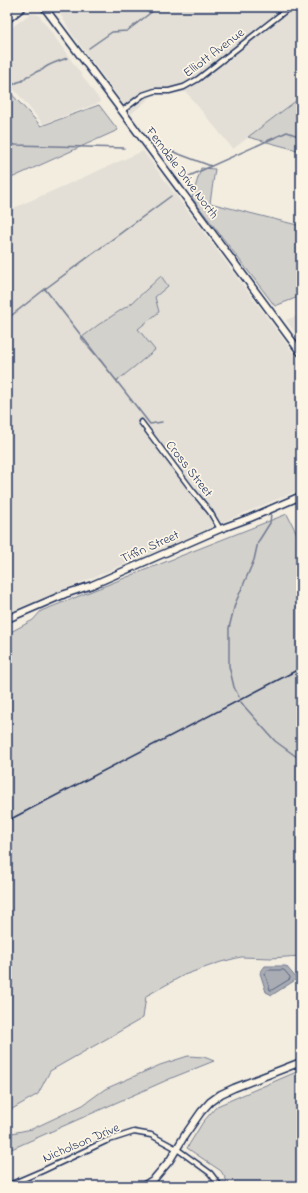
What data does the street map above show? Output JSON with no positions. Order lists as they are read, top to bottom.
{
  "streets": {
    "street": [
      "Elliott Avenue",
      "Ferndale Drive North",
      "Cross Street",
      "Tiffin Street",
      "Nicholson Drive"
    ]
  },
  "crossings": [
    ["Elliott Avenue", "Ferndale Drive North"],
    ["Cross Street", "Tiffin Street"]
  ]
}
